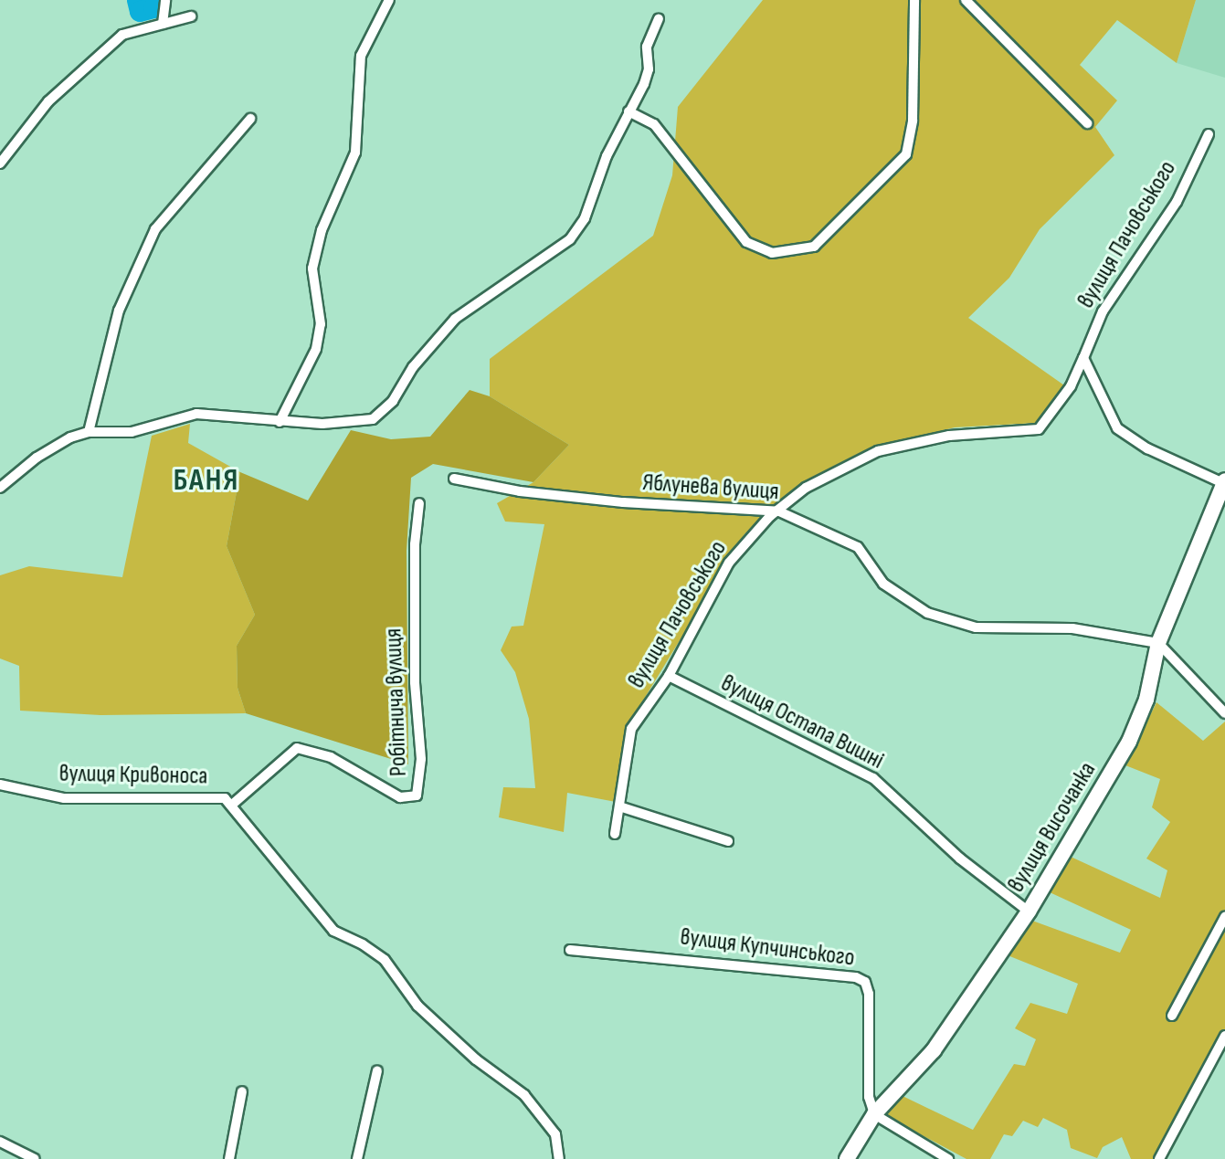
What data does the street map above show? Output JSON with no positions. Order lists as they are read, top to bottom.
{
  "streets": {
    "street": [
      "вулиця Пачовського",
      "Яблунева вулиця",
      "Робітнича вулиця",
      "вулиця Остапа Вишні",
      "вулиця Кривоноса",
      "вулиця Височанка",
      "вулиця Купчинського"
    ]
  },
  "crossings": [
    ["вулиця Пачовського", "Яблунева вулиця"],
    ["вулиця Пачовського", "вулиця Остапа Вишні"],
    ["Яблунева вулиця", "вулиця Височанка"],
    ["Робітнича вулиця", "вулиця Кривоноса"],
    ["вулиця Остапа Вишні", "вулиця Височанка"],
    ["вулиця Височанка", "вулиця Купчинського"]
  ],
  "districts": ["БАНЯ"]
}
